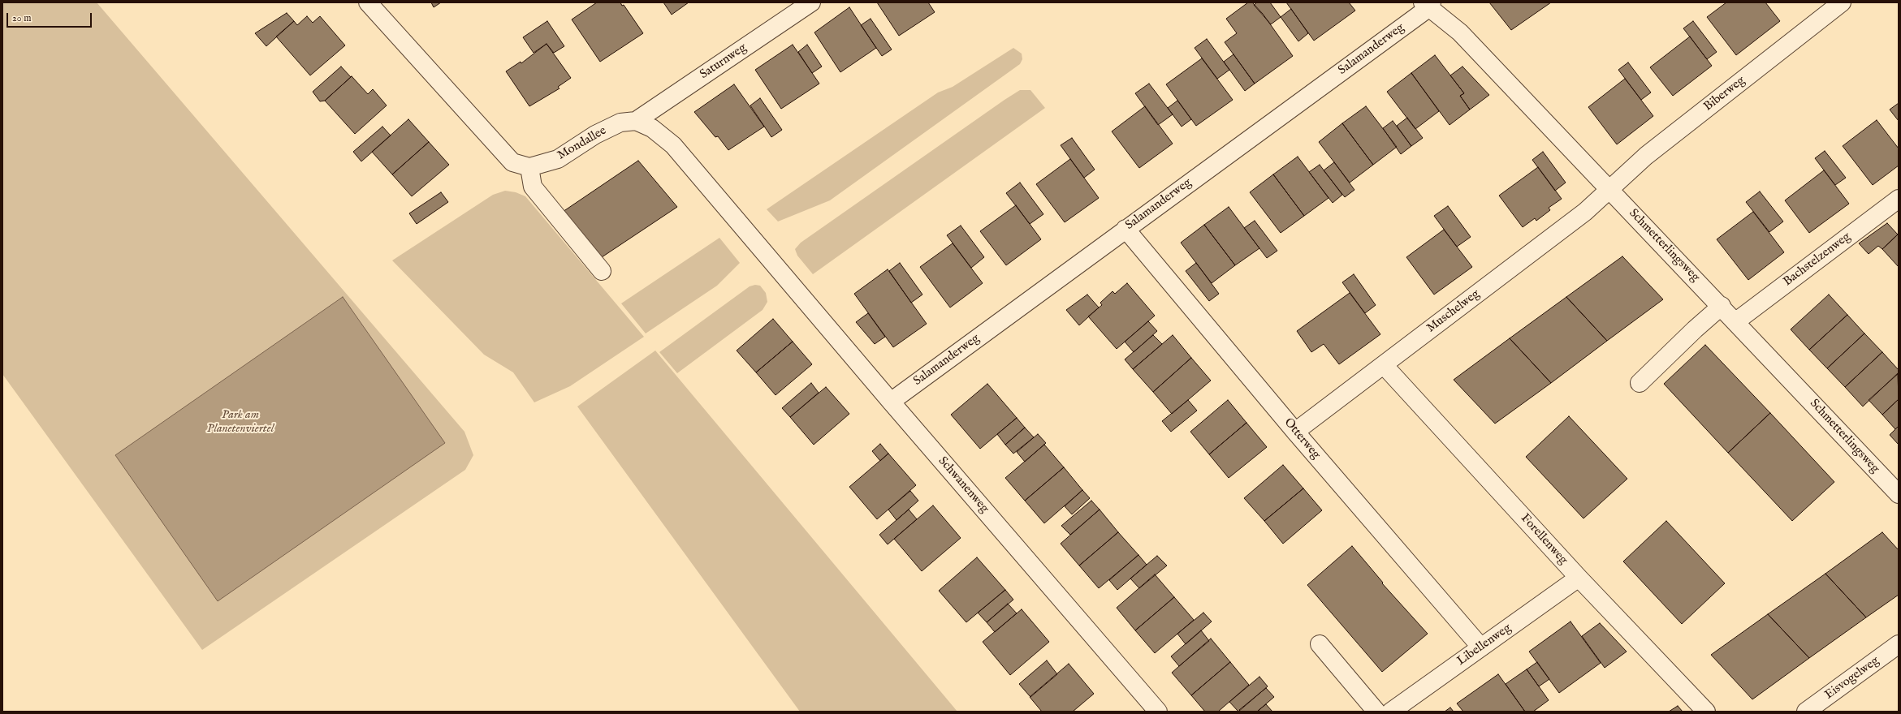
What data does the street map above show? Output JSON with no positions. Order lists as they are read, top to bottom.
{
  "streets": {
    "street": [
      "Salamanderweg",
      "Saturnweg",
      "Biberweg",
      "Mondallee",
      "Schmetterlingsweg",
      "Bachstelzenweg",
      "Muschelweg",
      "Otterweg",
      "Schwanenweg",
      "Forellenweg",
      "Libellenweg",
      "Eisvogelweg"
    ]
  },
  "crossings": [
    ["Salamanderweg", "Schmetterlingsweg"],
    ["Salamanderweg", "Otterweg"],
    ["Salamanderweg", "Schwanenweg"],
    ["Saturnweg", "Mondallee"],
    ["Saturnweg", "Schwanenweg"],
    ["Biberweg", "Schmetterlingsweg"],
    ["Biberweg", "Muschelweg"],
    ["Mondallee", "Schwanenweg"],
    ["Schmetterlingsweg", "Bachstelzenweg"],
    ["Schmetterlingsweg", "Muschelweg"],
    ["Muschelweg", "Otterweg"],
    ["Muschelweg", "Forellenweg"],
    ["Otterweg", "Libellenweg"],
    ["Forellenweg", "Libellenweg"]
  ],
  "parks": ["Park am Planetenviertel"],
  "scale_bar": "20 m"
}
